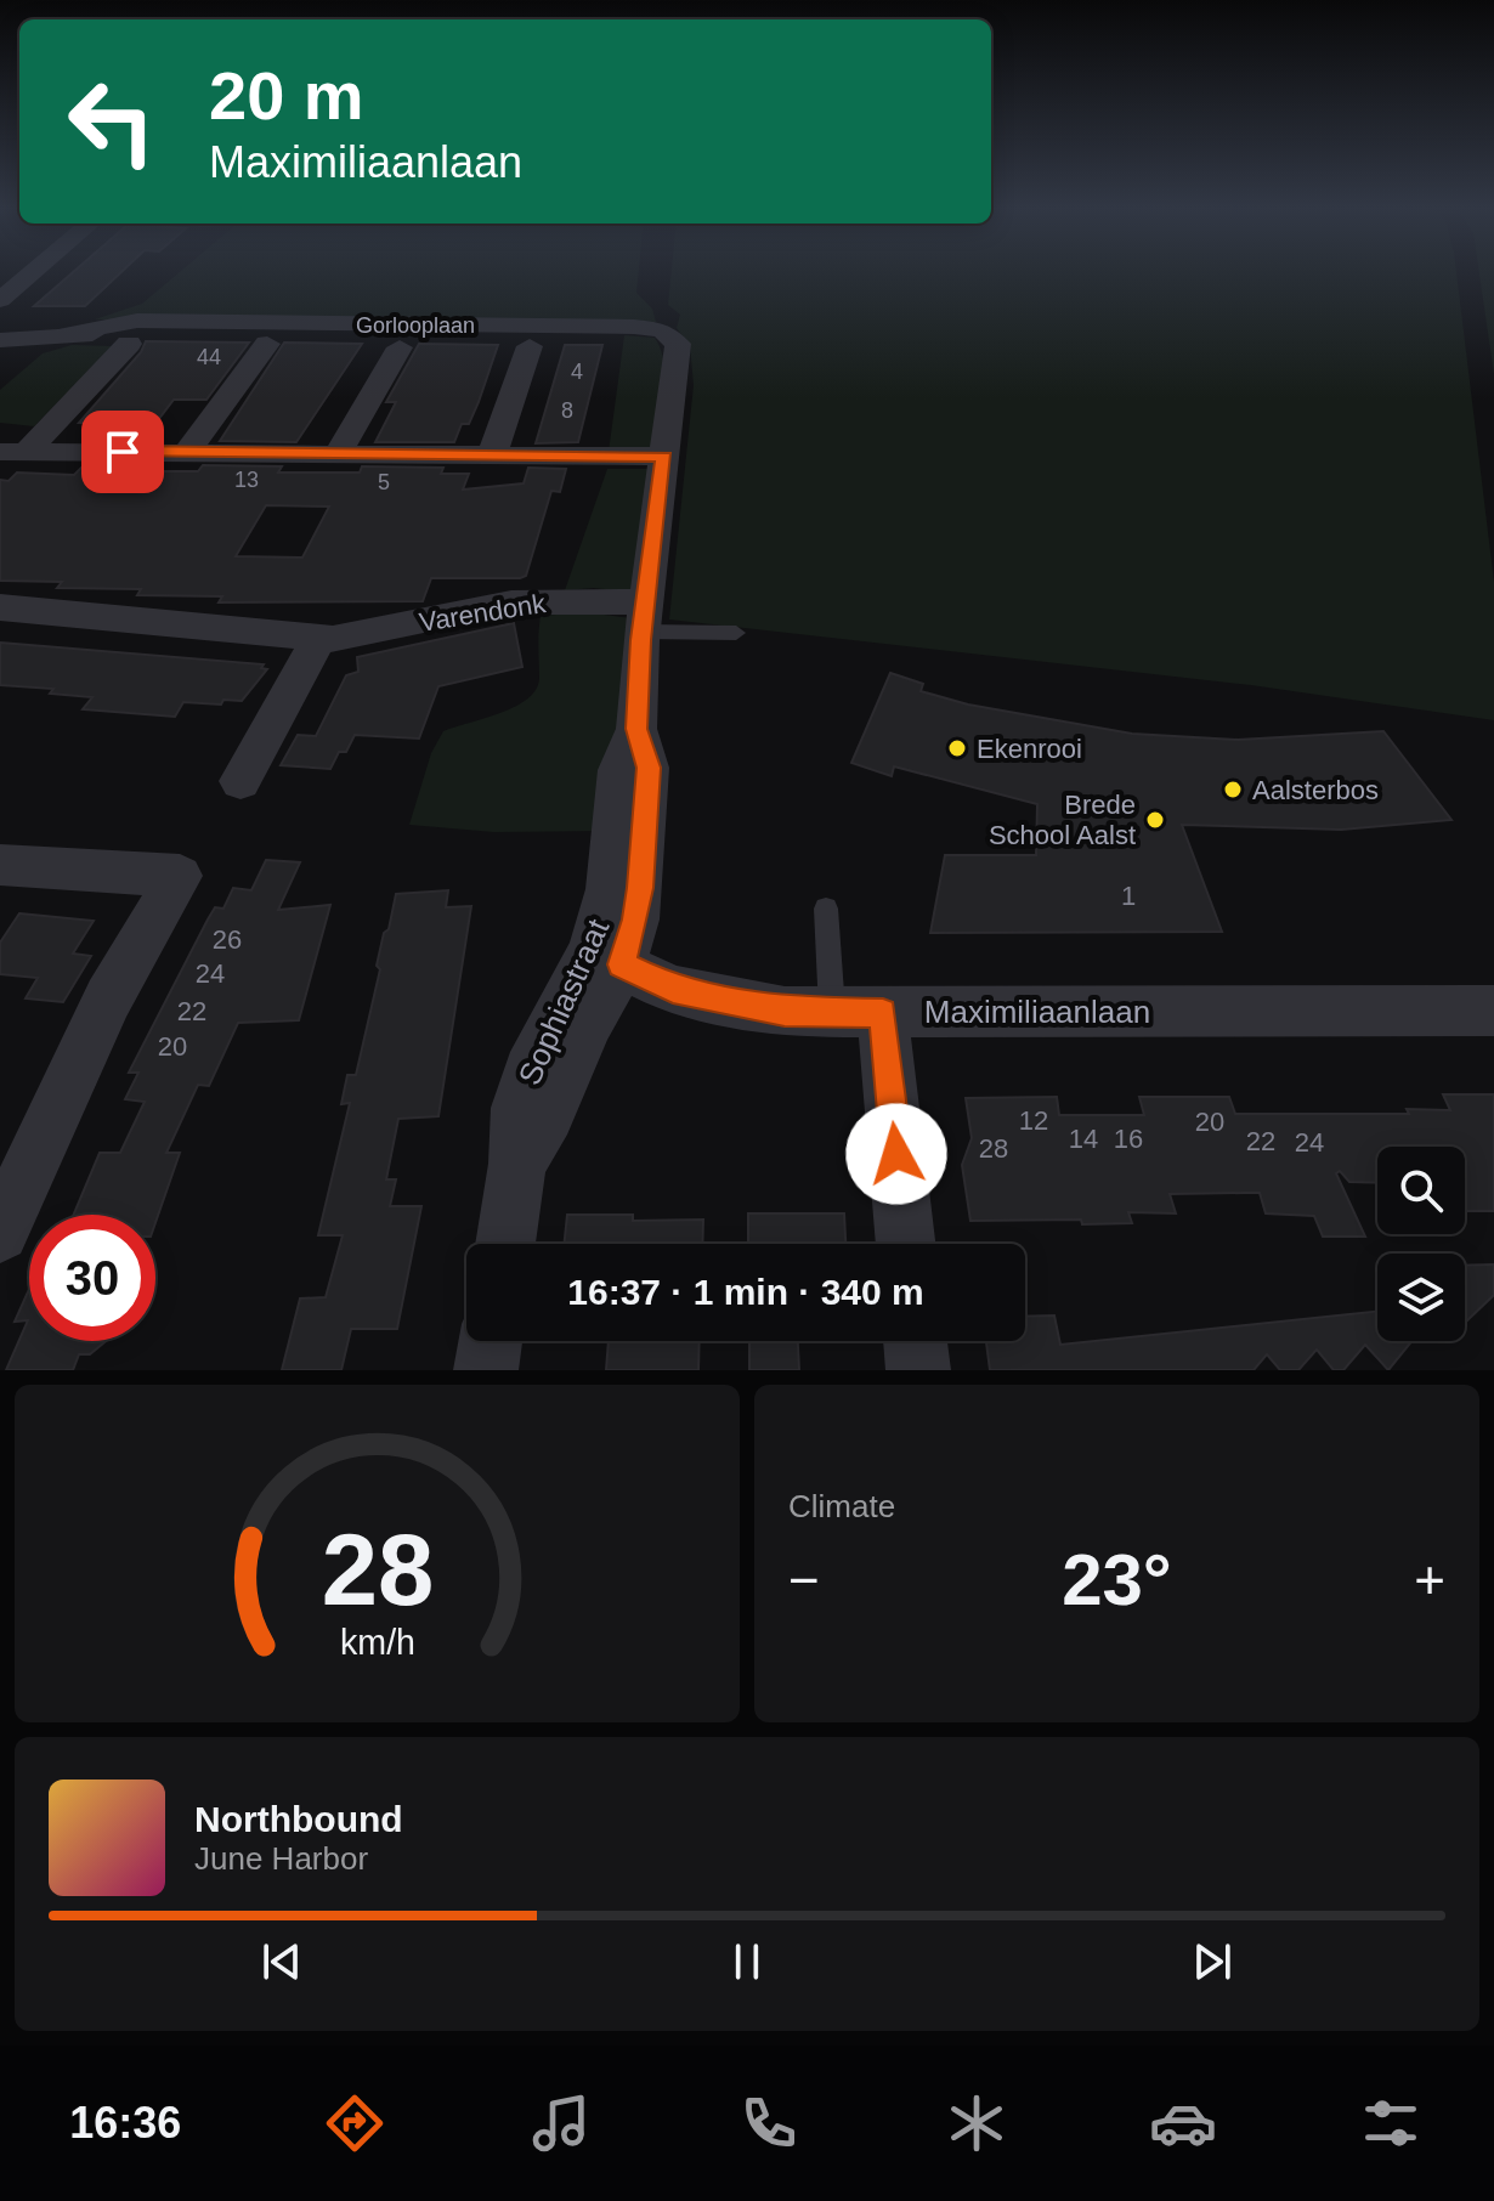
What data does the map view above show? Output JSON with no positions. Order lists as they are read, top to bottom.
{
  "streets": {
    "street": [
      "Gorlooplaan",
      "Varendonk",
      "Sophiastraat",
      "Maximiliaanlaan"
    ]
  },
  "crossings": [
    ["Gorlooplaan", "Sophiastraat"],
    ["Varendonk", "Sophiastraat"],
    ["Sophiastraat", "Maximiliaanlaan"]
  ],
  "places": ["Ekenrooi", "Aalsterbos", "Brede School Aalst"],
  "house_numbers": [
    "44",
    "4",
    "8",
    "13",
    "5",
    "1",
    "26",
    "24",
    "22",
    "20",
    "12",
    "20",
    "14",
    "16",
    "22",
    "24",
    "28"
  ],
  "page": {
    "turn": ["20 m", "Maximiliaanlaan"],
    "limit": "30",
    "trip": "16:37 · 1 min · 340 m",
    "tile": "Climate",
    "heat": ["−", "23°", "+"],
    "song": ["Northbound", "June Harbor"],
    "tabs": "16:36",
    "gauge": ["28", "km/h"]
  }
}
